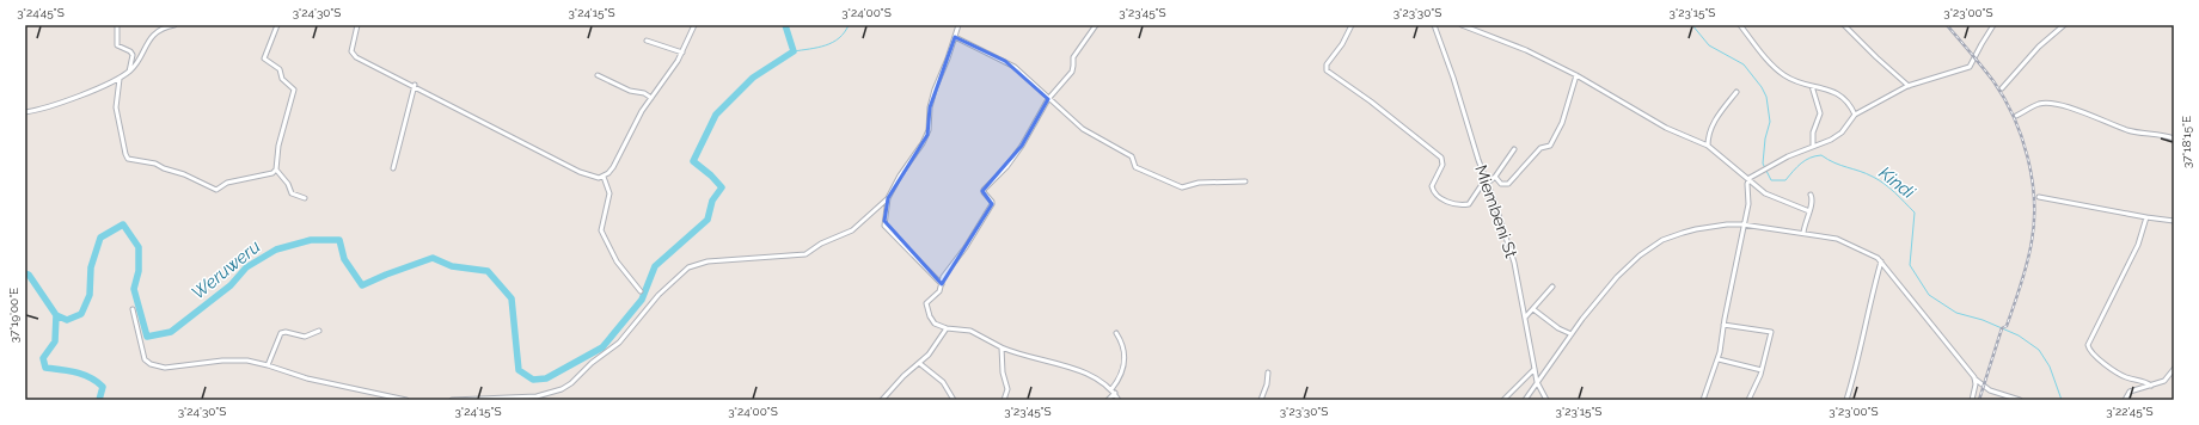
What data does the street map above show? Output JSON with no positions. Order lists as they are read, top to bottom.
{
  "streets": {
    "street": ["Miembeni St"]
  },
  "water": ["Kindi", "Weruweru"],
  "coordinates": [
    "3°24'45\"S",
    "3°24'30\"S",
    "3°24'15\"S",
    "3°24'00\"S",
    "3°23'45\"S",
    "3°23'30\"S",
    "3°23'15\"S",
    "3°23'00\"S",
    "37°18'15\"E",
    "37°19'00\"E",
    "3°22'45\"S"
  ]
}
